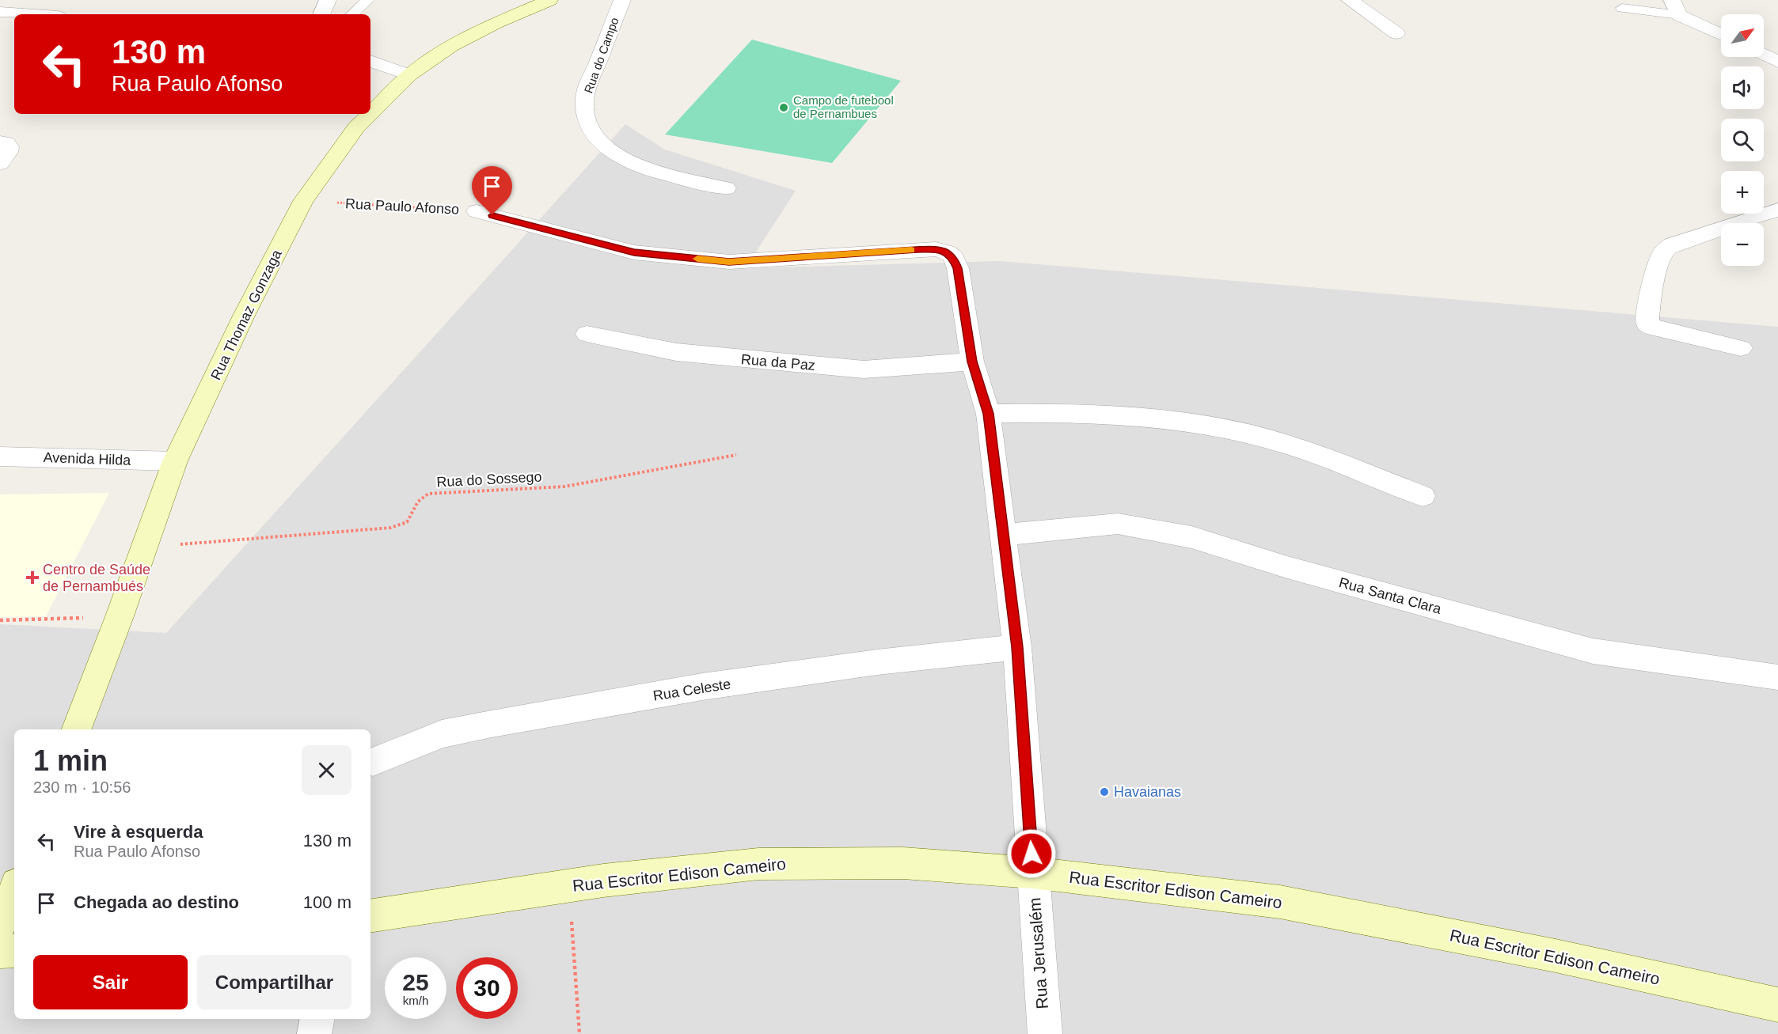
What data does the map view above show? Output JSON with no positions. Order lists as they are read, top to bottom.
{
  "streets": {
    "main road": ["Rua Thomaz Gonzaga", "Rua Escritor Edison Cameiro"],
    "street": [
      "Rua do Campo",
      "Rua Paulo Afonso",
      "Rua da Paz",
      "Avenida Hilda",
      "Rua Santa Clara",
      "Rua Celeste",
      "Rua Jerusalém"
    ],
    "path": ["Rua do Sossego"]
  },
  "crossings": [
    ["Rua Paulo Afonso", "Rua Thomaz Gonzaga"],
    ["Rua Paulo Afonso", "Rua da Paz"],
    ["Rua Paulo Afonso", "Rua Santa Clara"],
    ["Rua Paulo Afonso", "Rua Celeste"],
    ["Rua Paulo Afonso", "Rua Escritor Edison Cameiro"],
    ["Rua Paulo Afonso", "Rua Jerusalém"],
    ["Rua Thomaz Gonzaga", "Avenida Hilda"],
    ["Rua Thomaz Gonzaga", "Rua do Sossego"],
    ["Rua Escritor Edison Cameiro", "Rua Jerusalém"]
  ],
  "places": {
    "other": ["Campo de futebool de Pernambues", "Havaianas"],
    "health": ["Centro de Saúde de Pernambués"]
  },
  "north": "top right",
  "page": {
    "map_buttons": ["+", "−"],
    "turn": ["130 m", "Rua Paulo Afonso"],
    "heading": ["1 min", "230 m · 10:56"],
    "list": [
      {
        "name": "Vire à esquerda",
        "note": "Rua Paulo Afonso",
        "value": "130 m"
      },
      {
        "name": "Chegada ao destino",
        "value": "100 m"
      }
    ],
    "buttons": ["Sair", "Compartilhar"],
    "speed": "25 km/h",
    "limit": "30"
  }
}
